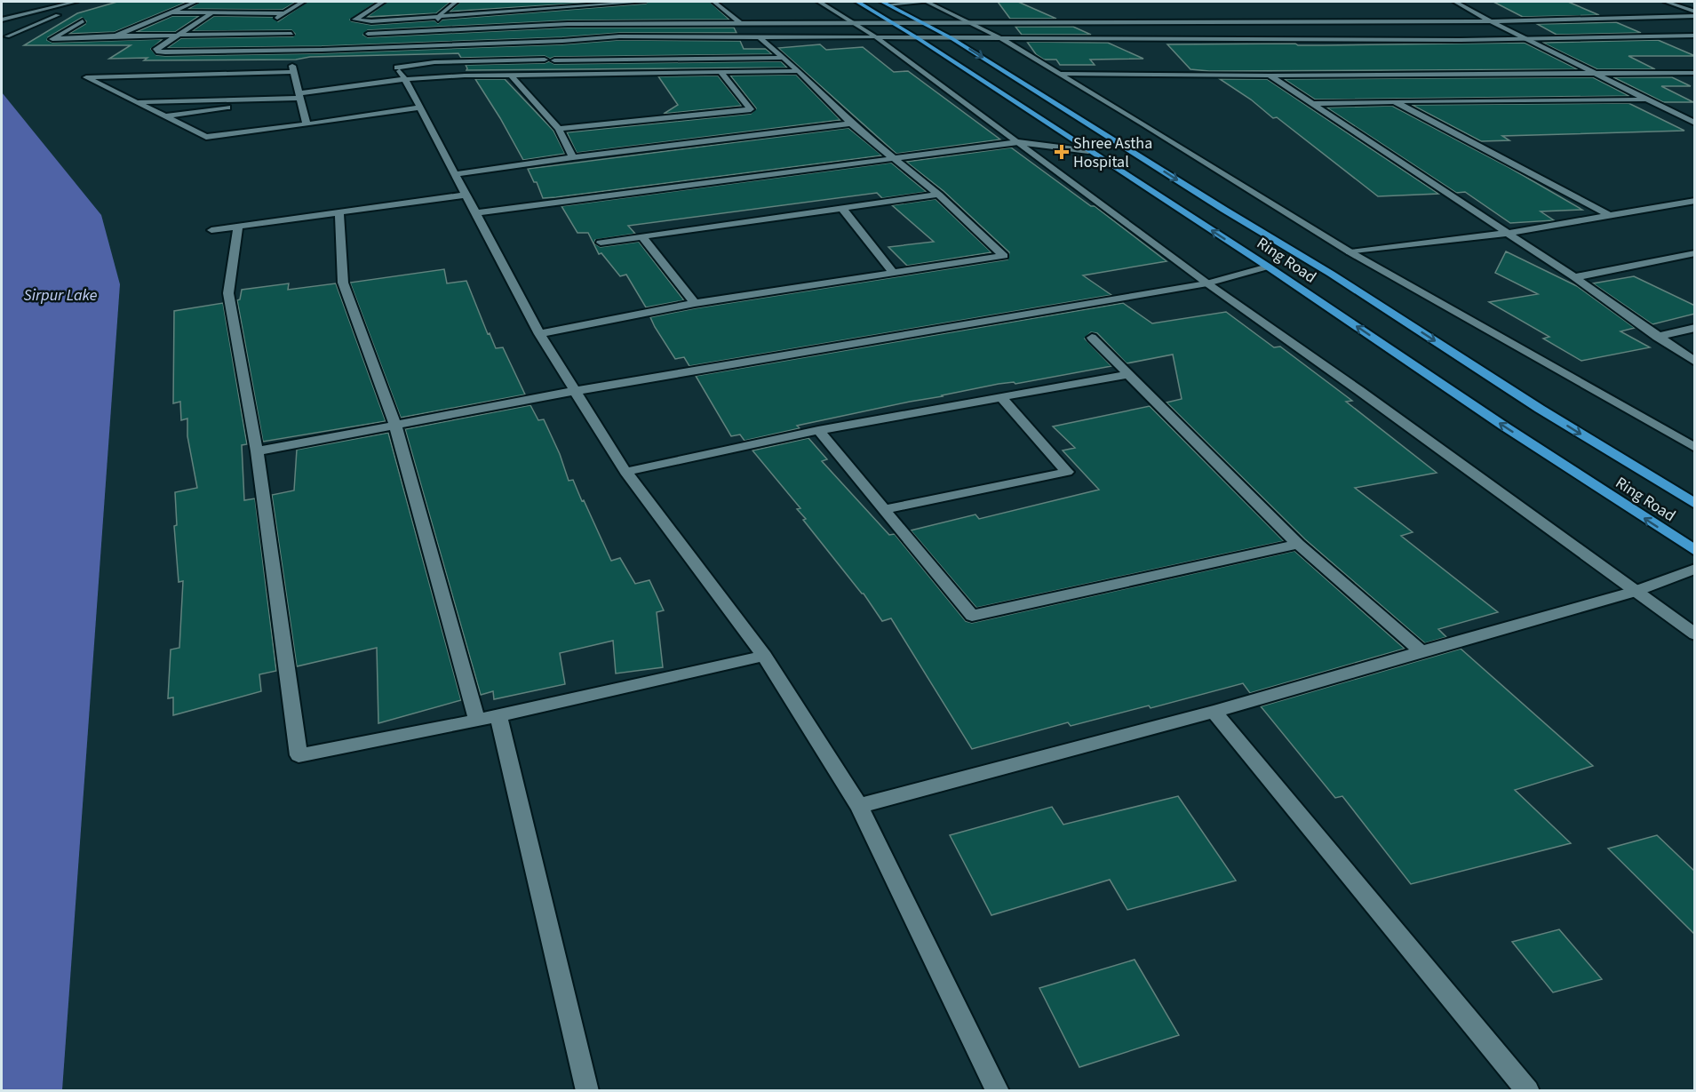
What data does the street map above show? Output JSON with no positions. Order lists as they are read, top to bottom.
{
  "streets": {
    "highway": ["Ring Road"]
  },
  "water": ["Sirpur Lake"],
  "places": {
    "health": ["Shree Astha Hospital"]
  }
}
